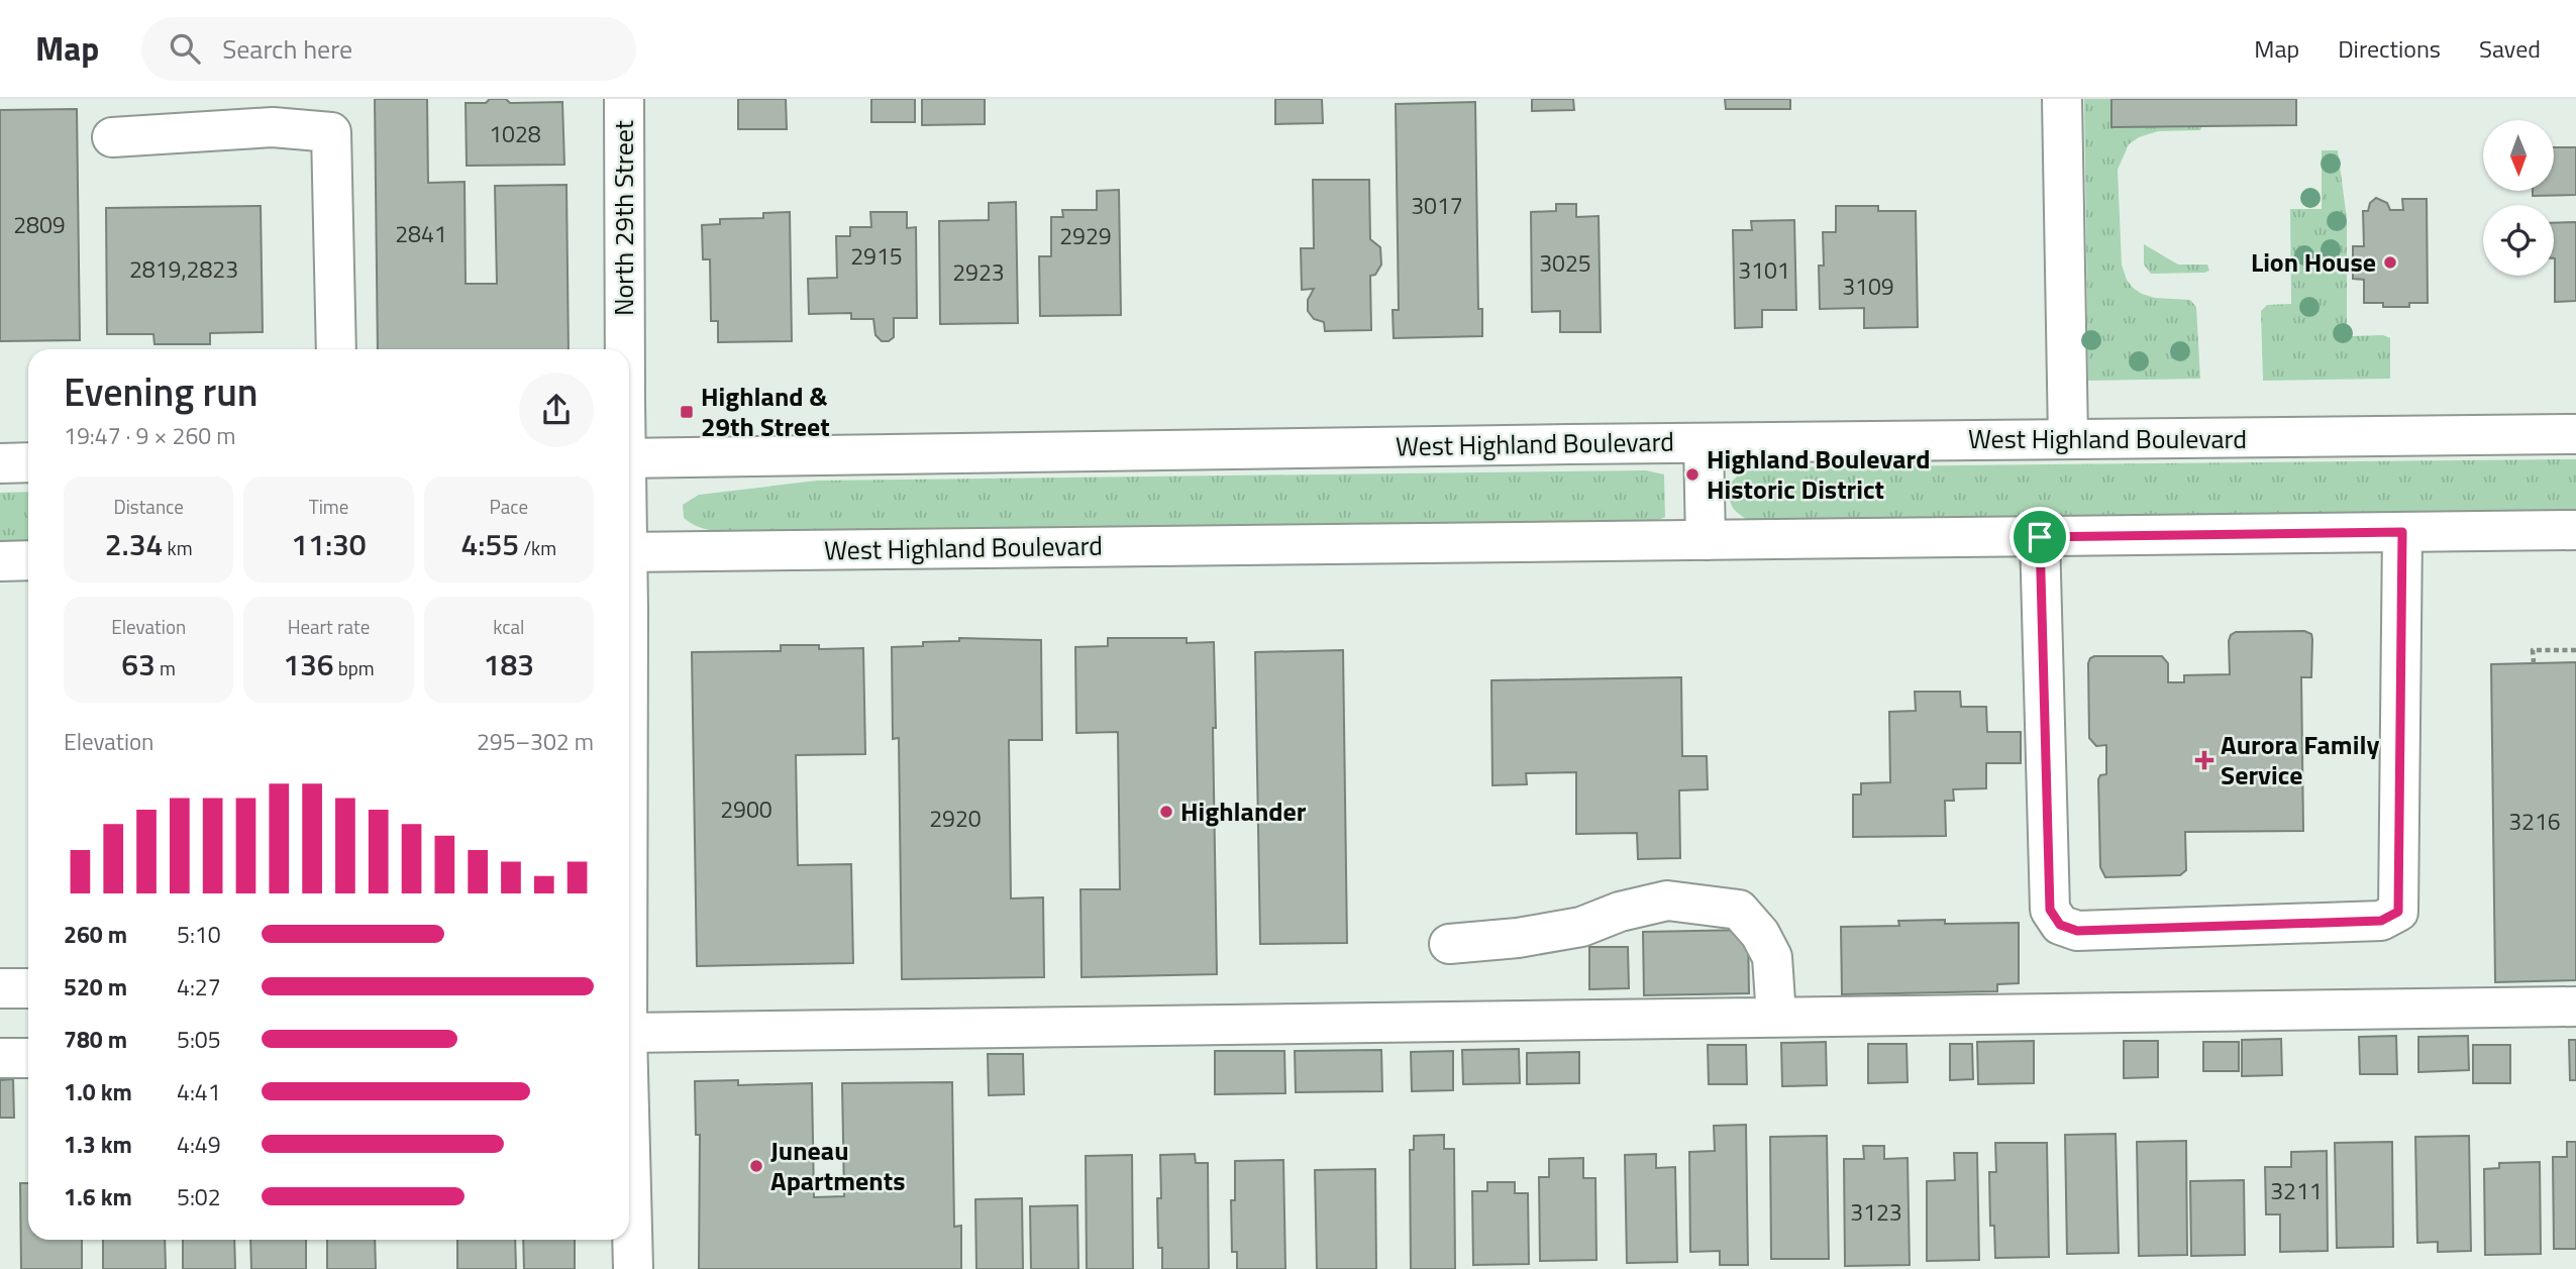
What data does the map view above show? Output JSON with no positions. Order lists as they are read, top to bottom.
{
  "streets": {
    "main road": ["North 29th Street", "West Highland Boulevard"]
  },
  "places": {
    "other": [
      "Lion House",
      "Highland Boulevard Historic District",
      "Highlander",
      "Juneau Apartments"
    ],
    "transit": ["Highland & 29th Street"],
    "health": ["Aurora Family Service"]
  },
  "house_numbers": [
    "1028",
    "3017",
    "2809",
    "2841",
    "2929",
    "2915",
    "3025",
    "2819,2823",
    "3101",
    "2923",
    "3109",
    "2900",
    "2920",
    "3216",
    "3211",
    "3123"
  ],
  "north": "bottom",
  "page": {
    "header": "Map",
    "search": "Search here",
    "nav": ["Map", "Directions", "Saved"],
    "heading": ["Evening run", "19:47 · 9 × 260 m"],
    "stats": [
      ["Distance", "2.34 km"],
      ["Time", "11:30"],
      ["Pace", "4:55 /km"],
      ["Elevation", "63 m"],
      ["Heart rate", "136 bpm"],
      ["kcal", "183"]
    ],
    "chart": ["Elevation", "295–302 m"],
    "list": [
      {
        "name": "260 m",
        "note": "5:10"
      },
      {
        "name": "520 m",
        "note": "4:27"
      },
      {
        "name": "780 m",
        "note": "5:05"
      },
      {
        "name": "1.0 km",
        "note": "4:41"
      },
      {
        "name": "1.3 km",
        "note": "4:49"
      },
      {
        "name": "1.6 km",
        "note": "5:02"
      }
    ]
  }
}
